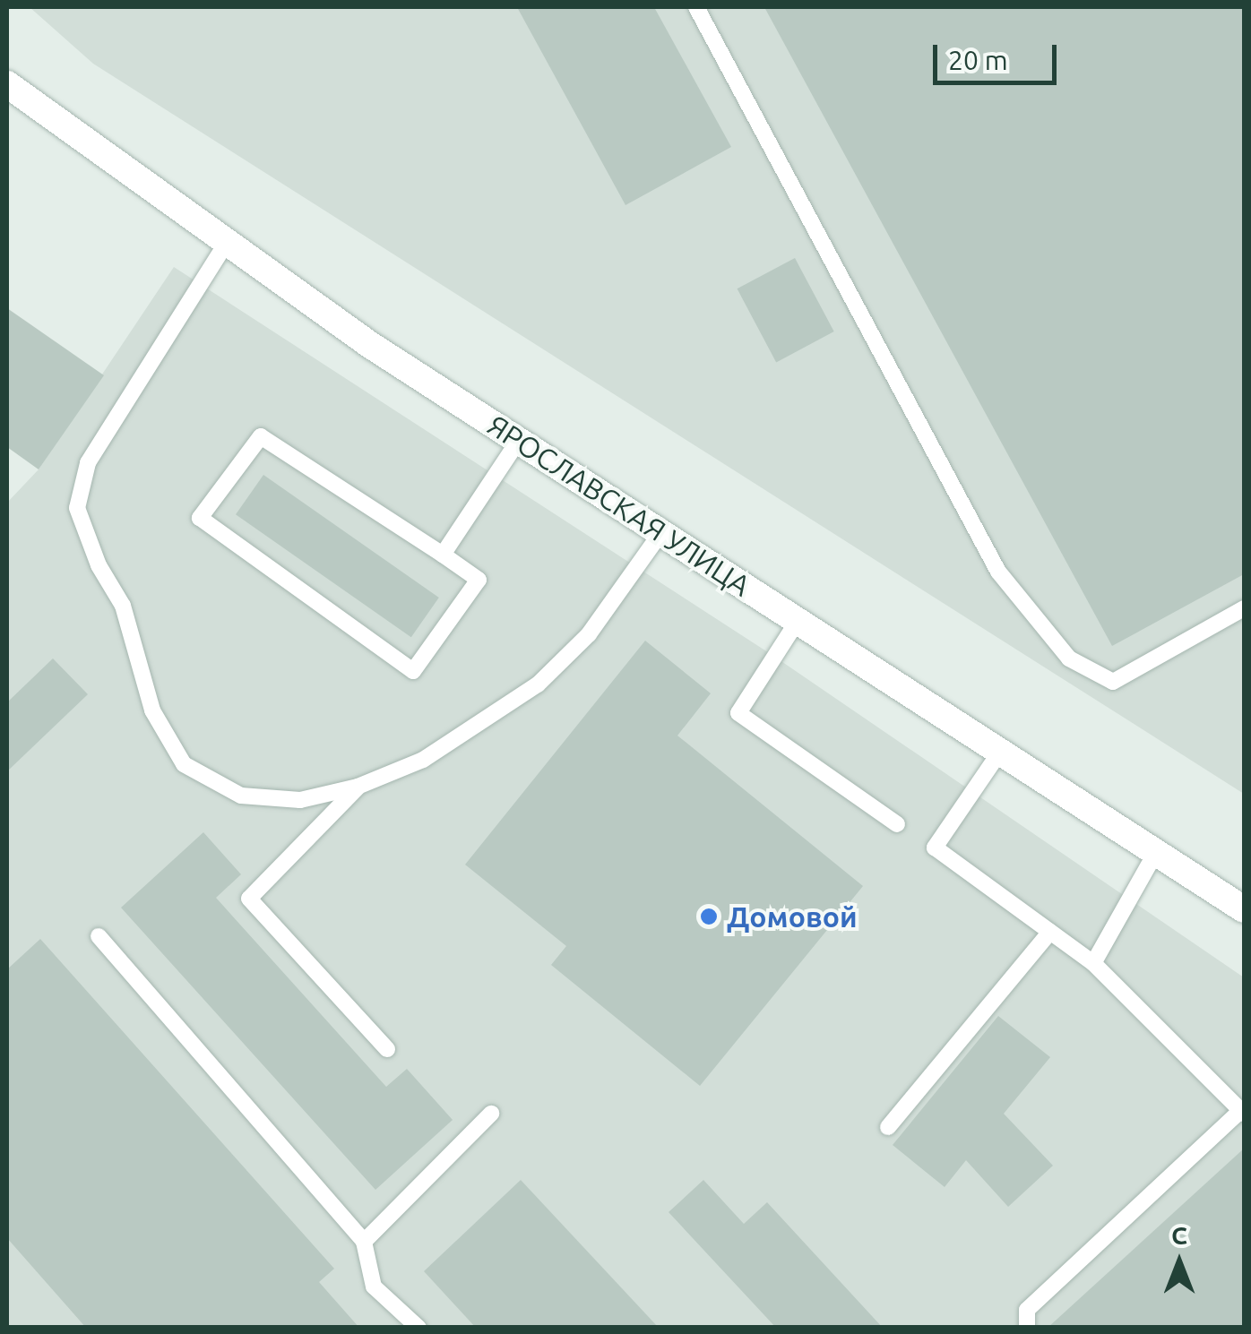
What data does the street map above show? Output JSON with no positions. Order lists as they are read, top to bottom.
{
  "streets": {
    "street": ["ЯРОСЛАВСКАЯ УЛИЦА"]
  },
  "places": ["Домовой"],
  "scale_bar": "20 m",
  "north": "top"
}
